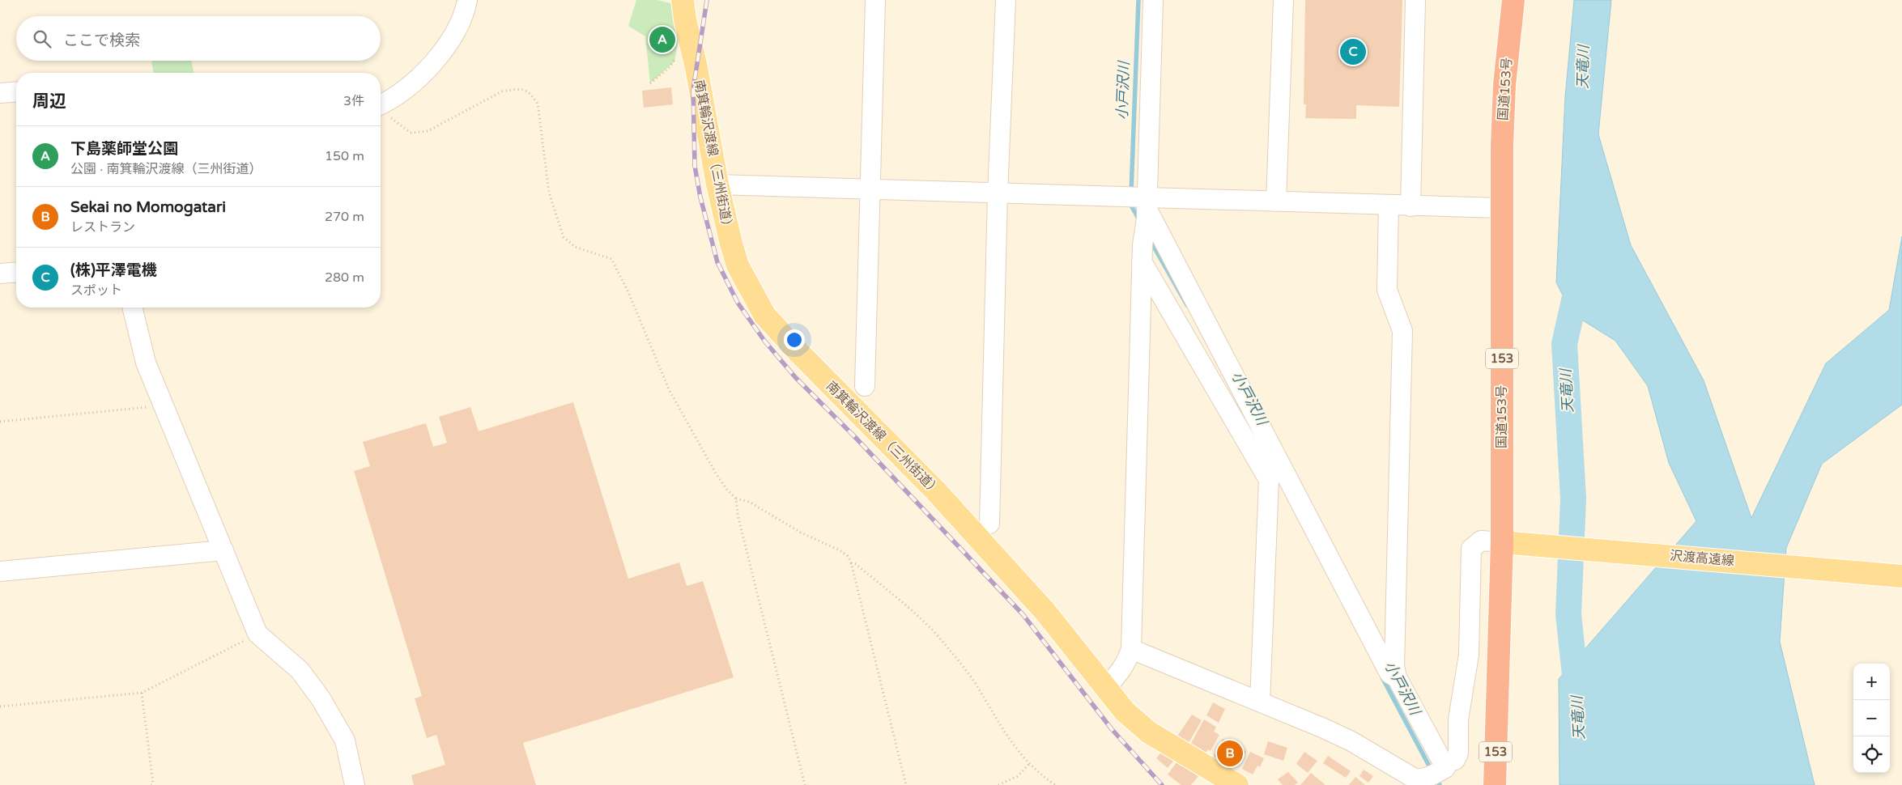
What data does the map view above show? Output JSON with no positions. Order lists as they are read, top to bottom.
{
  "streets": {
    "highway": ["国道153号", "153"],
    "main road": ["南箕輪沢渡線（三州街道）", "沢渡高遠線"]
  },
  "crossings": [
    ["国道153号", "沢渡高遠線"]
  ],
  "water": ["天竜川", "小戸沢川"],
  "page": {
    "search": "ここで検索",
    "pins": ["A", "C", "B"],
    "heading": ["周辺", "3件"],
    "list": [
      {
        "mark": "A",
        "name": "下島薬師堂公園",
        "note": "公園 · 南箕輪沢渡線（三州街道）",
        "value": "150 m"
      },
      {
        "mark": "B",
        "name": "Sekai no Momogatari",
        "note": "レストラン",
        "value": "270 m"
      },
      {
        "mark": "C",
        "name": "(株)平澤電機",
        "note": "スポット",
        "value": "280 m"
      }
    ],
    "map_buttons": ["+", "−"]
  }
}
